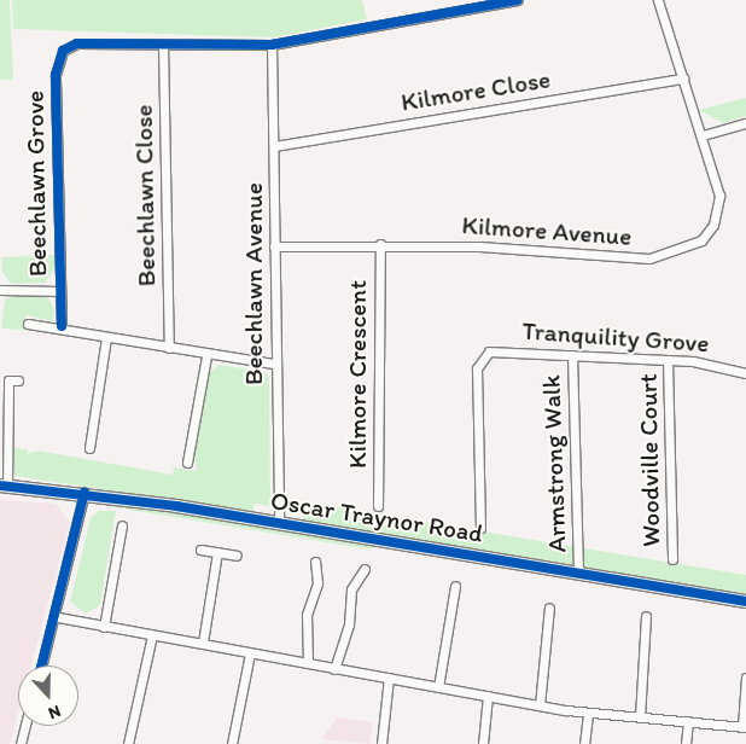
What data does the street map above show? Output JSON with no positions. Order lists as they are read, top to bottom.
{
  "streets": {
    "main road": ["Oscar Traynor Road"],
    "street": [
      "Kilmore Close",
      "Beechlawn Grove",
      "Beechlawn Close",
      "Kilmore Avenue",
      "Beechlawn Avenue",
      "Tranquility Grove",
      "Kilmore Crescent",
      "Woodville Court",
      "Armstrong Walk"
    ]
  },
  "crossings": [
    ["Kilmore Close", "Kilmore Avenue"],
    ["Kilmore Close", "Beechlawn Avenue"],
    ["Beechlawn Grove", "Beechlawn Close"],
    ["Kilmore Avenue", "Beechlawn Avenue"],
    ["Kilmore Avenue", "Kilmore Crescent"],
    ["Beechlawn Avenue", "Oscar Traynor Road"],
    ["Tranquility Grove", "Woodville Court"],
    ["Tranquility Grove", "Armstrong Walk"],
    ["Armstrong Walk", "Oscar Traynor Road"]
  ],
  "north": "bottom"
}
